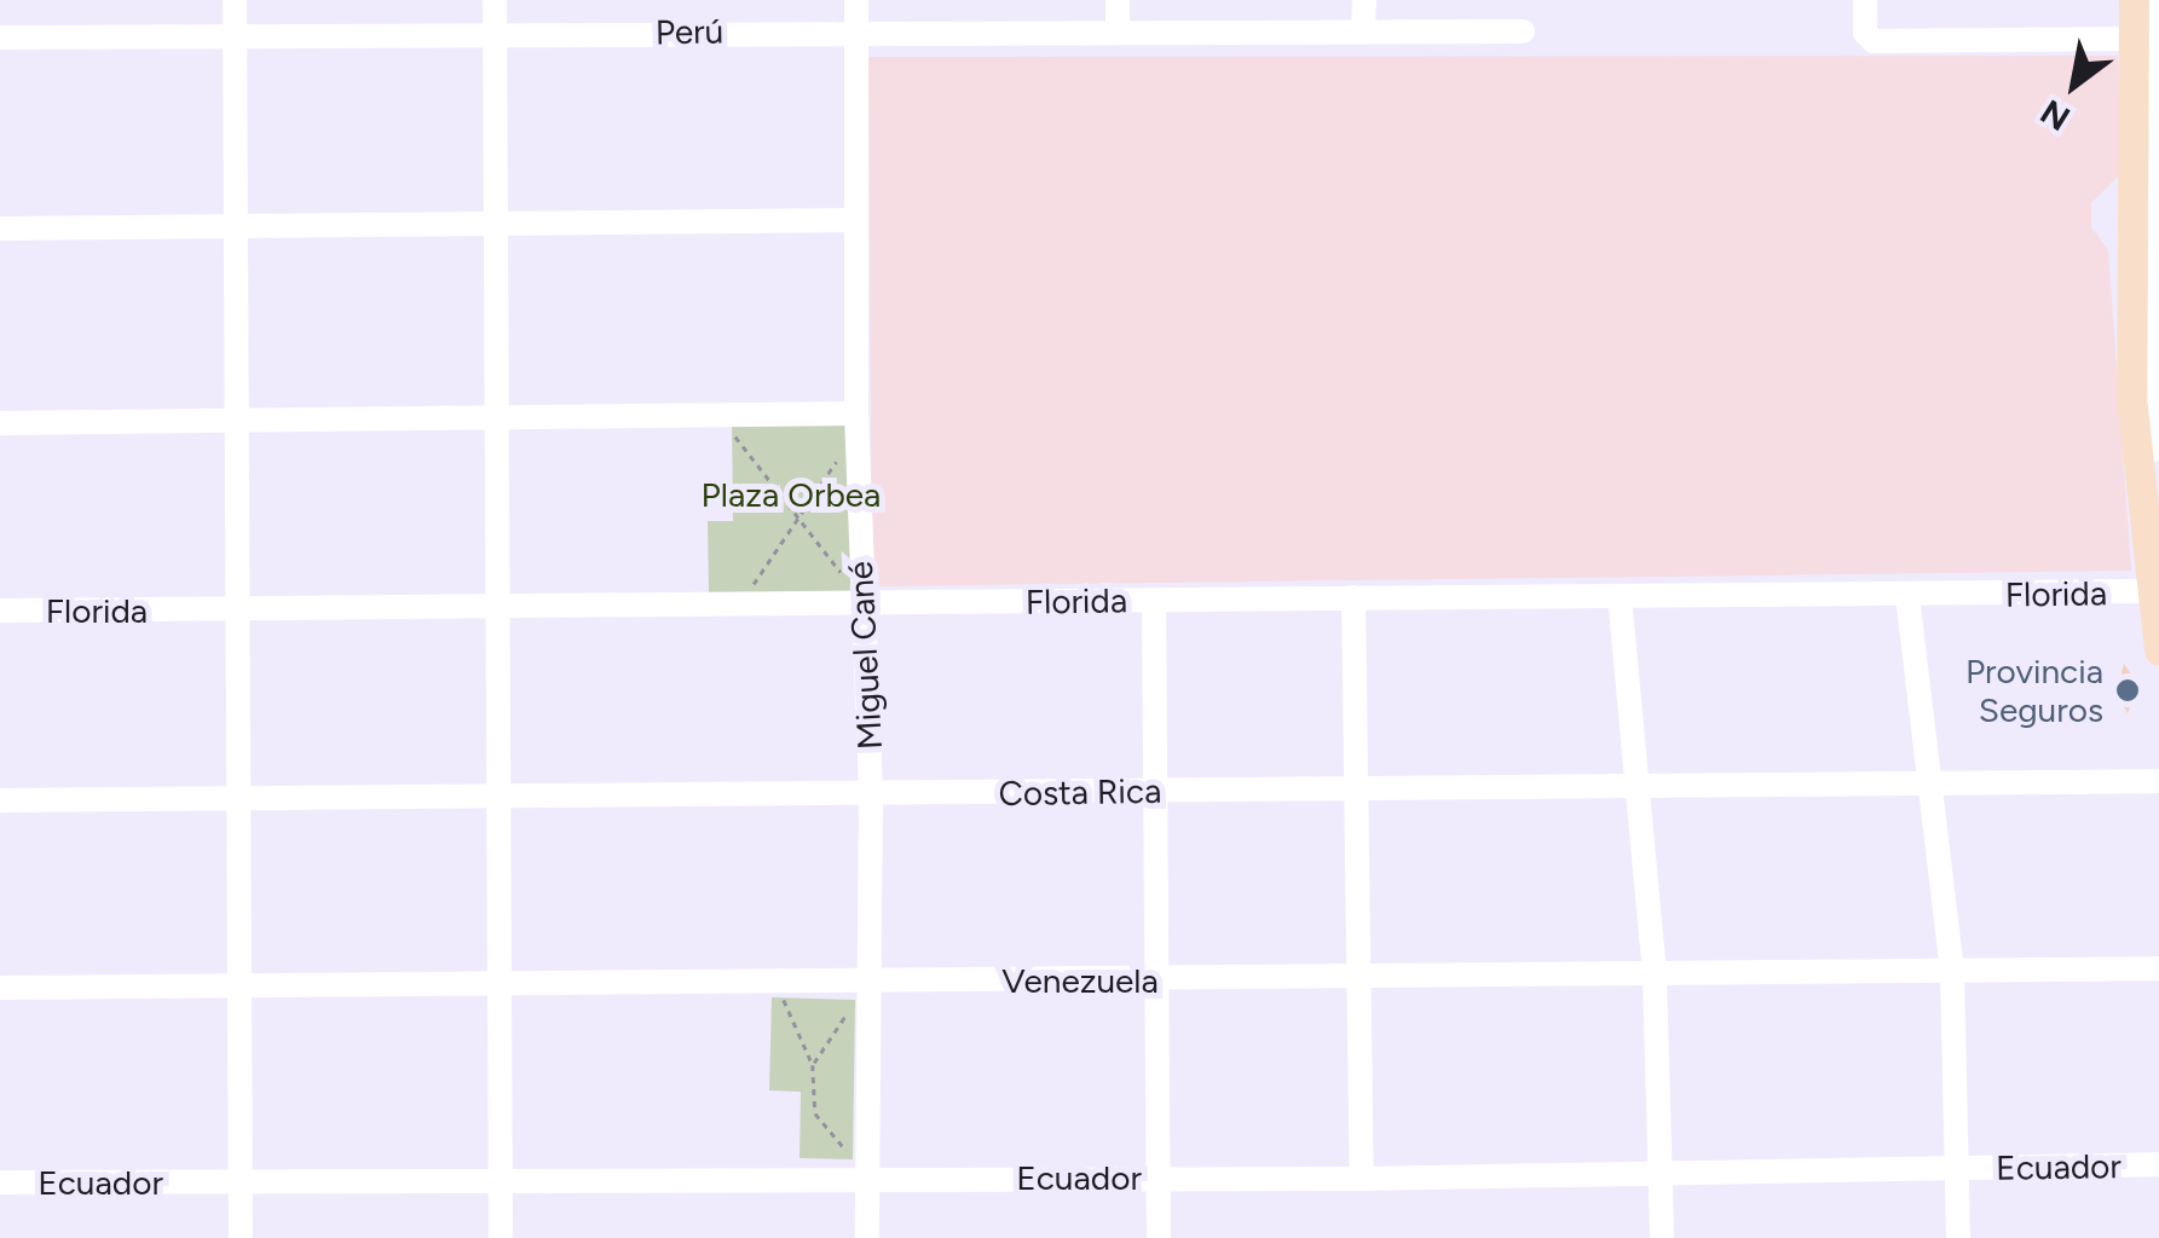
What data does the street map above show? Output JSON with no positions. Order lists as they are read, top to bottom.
{
  "streets": {
    "street": [
      "Perú",
      "Florida",
      "Miguel Cané",
      "Costa Rica",
      "Venezuela",
      "Ecuador"
    ]
  },
  "crossings": [
    ["Perú", "Miguel Cané"],
    ["Florida", "Miguel Cané"],
    ["Miguel Cané", "Costa Rica"],
    ["Miguel Cané", "Venezuela"],
    ["Miguel Cané", "Ecuador"]
  ],
  "parks": ["Plaza Orbea"],
  "places": ["Provincia Seguros"],
  "north": "bottom left"
}
